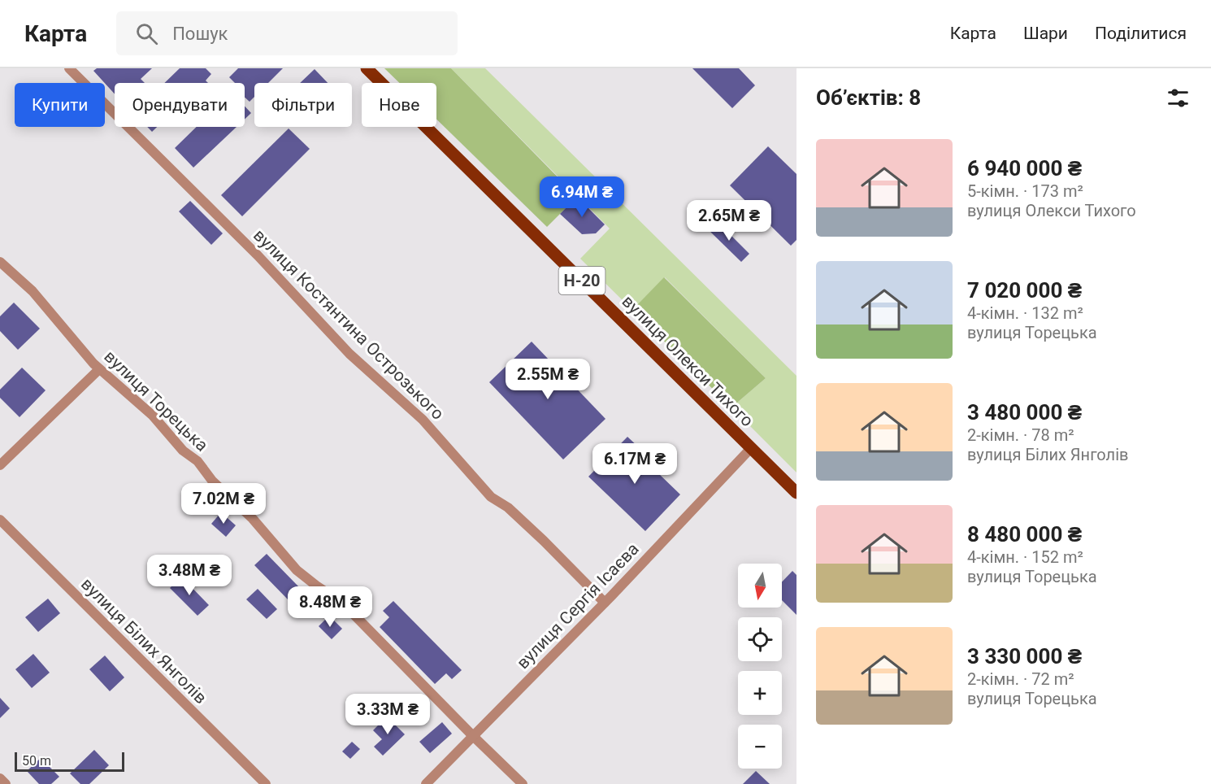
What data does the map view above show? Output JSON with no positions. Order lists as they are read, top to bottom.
{
  "streets": {
    "main road": ["Н-20", "вулиця Олекси Тихого"],
    "street": [
      "вулиця Костянтина Острозького",
      "вулиця Торецька",
      "вулиця Сергія Ісаєва",
      "вулиця Білих Янголів"
    ]
  },
  "crossings": [
    ["вулиця Костянтина Острозького", "вулиця Сергія Ісаєва"],
    ["вулиця Олекси Тихого", "вулиця Сергія Ісаєва"],
    ["вулиця Торецька", "вулиця Сергія Ісаєва"]
  ],
  "scale_bar": "50 m",
  "north": "bottom",
  "page": {
    "header": "Карта",
    "search": "Пошук",
    "nav": ["Карта", "Шари", "Поділитися"],
    "heading": "Об’єктів: 8",
    "chip": [
      "Купити",
      "Орендувати",
      "Фільтри",
      "Нове"
    ],
    "list": [
      {
        "name": "6 940 000 ₴",
        "note": "5-кімн. · 173 m² · вулиця Олекси Тихого"
      },
      {
        "name": "7 020 000 ₴",
        "note": "4-кімн. · 132 m² · вулиця Торецька"
      },
      {
        "name": "3 480 000 ₴",
        "note": "2-кімн. · 78 m² · вулиця Білих Янголів"
      },
      {
        "name": "8 480 000 ₴",
        "note": "4-кімн. · 152 m² · вулиця Торецька"
      },
      {
        "name": "3 330 000 ₴",
        "note": "2-кімн. · 72 m² · вулиця Торецька"
      }
    ],
    "price": [
      "6.94M ₴",
      "2.65M ₴",
      "2.55M ₴",
      "6.17M ₴",
      "7.02M ₴",
      "3.48M ₴",
      "8.48M ₴",
      "3.33M ₴"
    ],
    "map_buttons": ["+", "−"],
    "scale": "50 m"
  }
}
